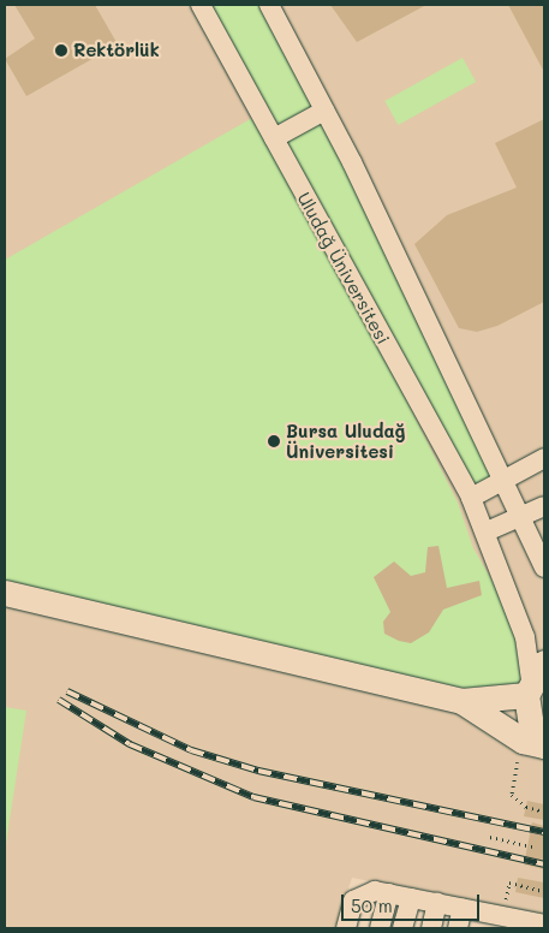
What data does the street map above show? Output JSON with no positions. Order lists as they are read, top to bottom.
{
  "streets": {
    "street": ["Uludağ Üniversitesi"]
  },
  "places": ["Rektörlük", "Bursa Uludağ Üniversitesi"],
  "scale_bar": "50 m"
}
